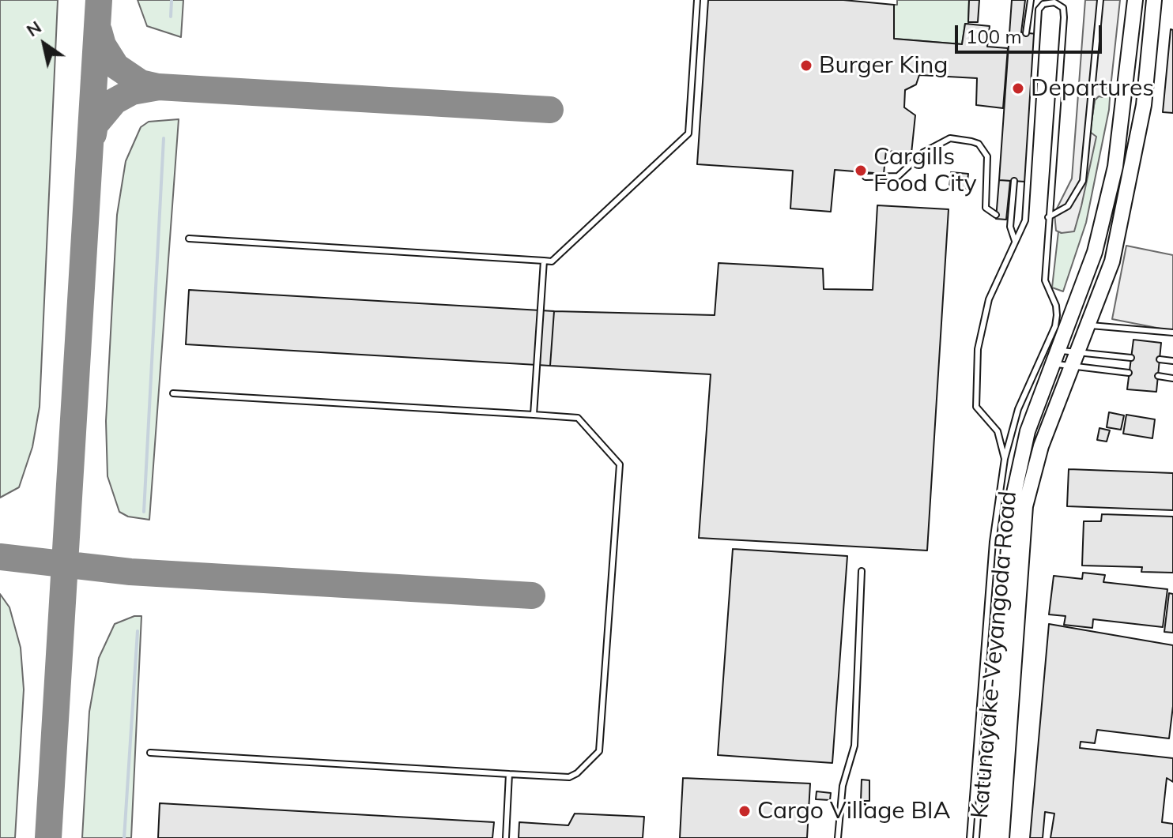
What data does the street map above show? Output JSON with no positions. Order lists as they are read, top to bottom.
{
  "streets": {
    "main road": ["Katunayake-Veyangoda Road"]
  },
  "places": [
    "Burger King",
    "Departures",
    "Cargills Food City",
    "Cargo Village BIA"
  ],
  "scale_bar": "100 m",
  "north": "top left"
}
